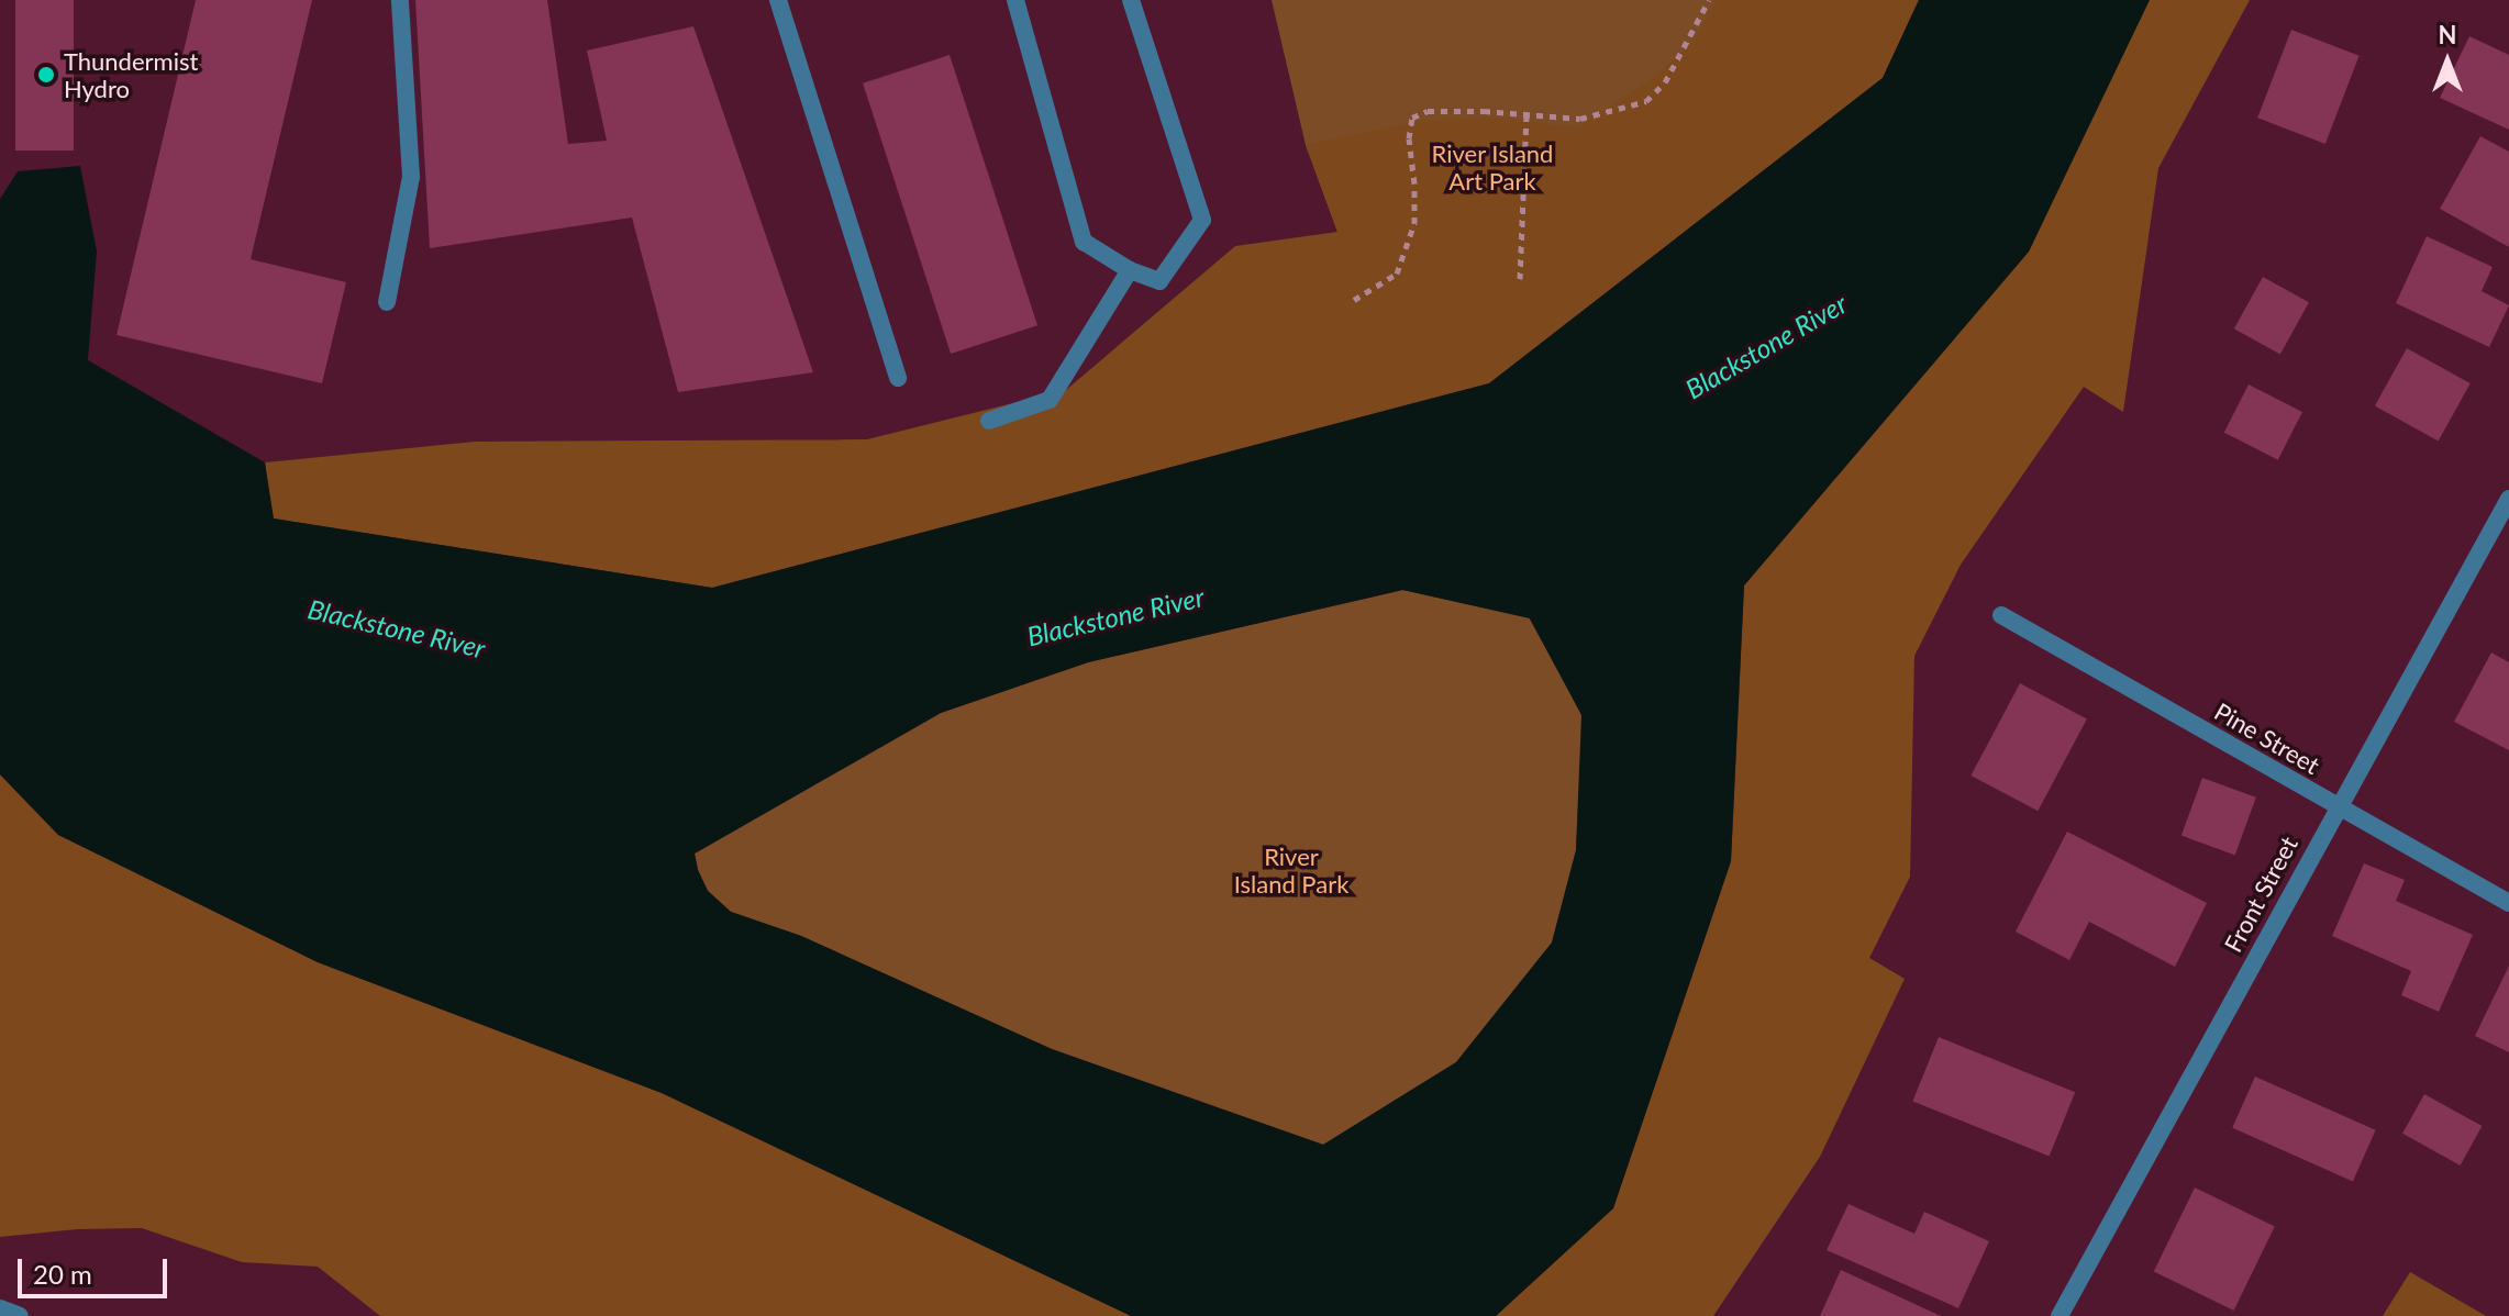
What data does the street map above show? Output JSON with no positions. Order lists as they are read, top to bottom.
{
  "streets": {
    "street": ["Pine Street", "Front Street"]
  },
  "crossings": [
    ["Pine Street", "Front Street"]
  ],
  "water": ["Blackstone River"],
  "parks": ["River Island Art Park", "River Island Park"],
  "places": ["Thundermist Hydro"],
  "scale_bar": "20 m",
  "north": "top"
}
